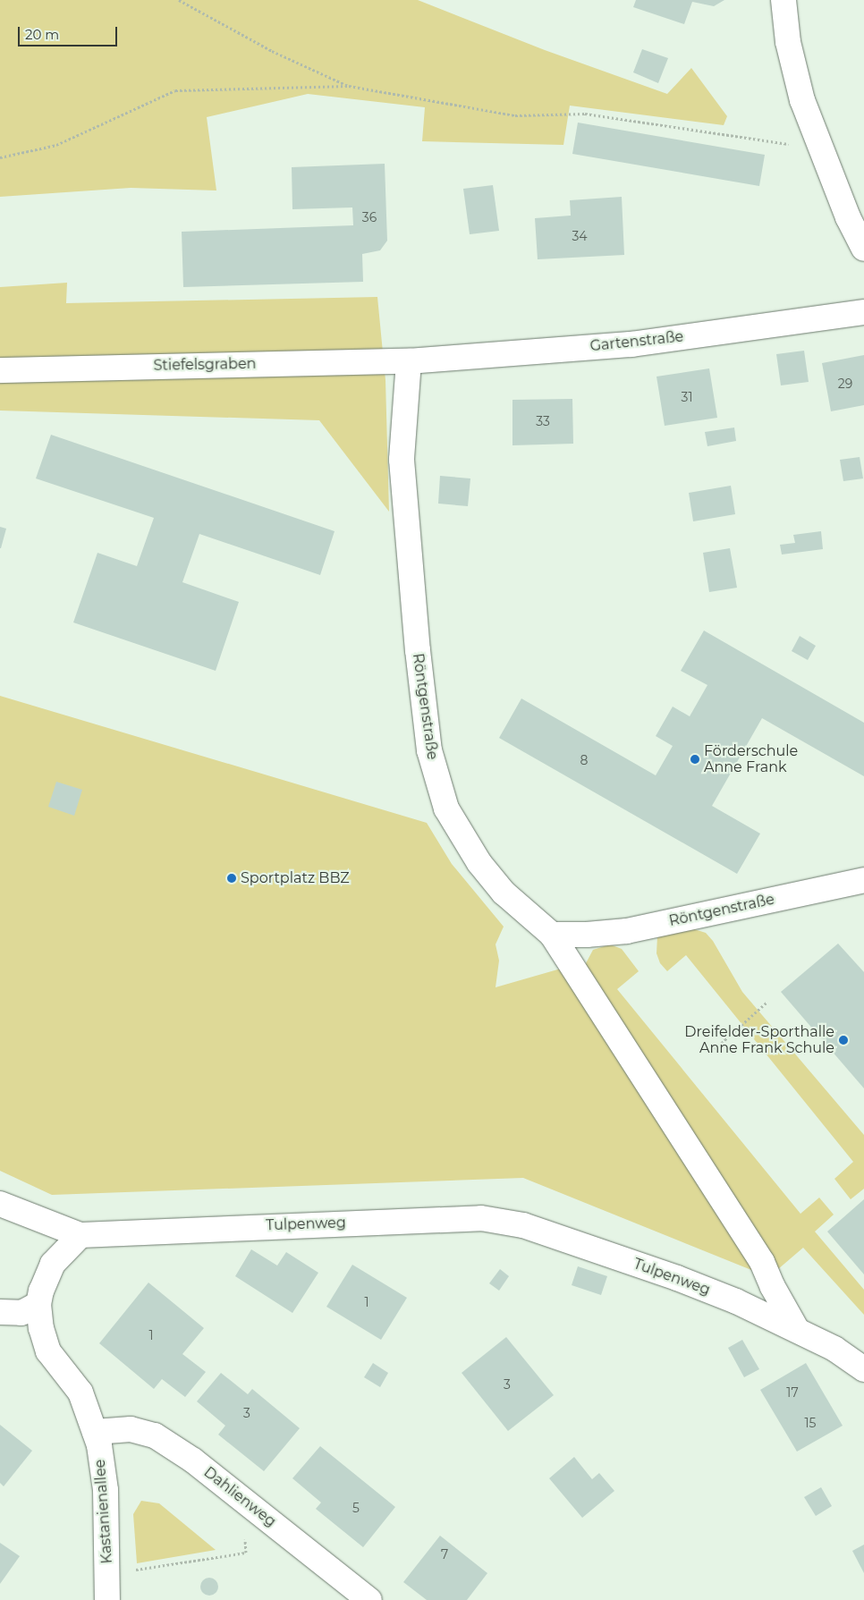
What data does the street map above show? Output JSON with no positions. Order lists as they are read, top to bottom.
{
  "streets": {
    "street": [
      "Gartenstraße",
      "Stiefelsgraben",
      "Röntgenstraße",
      "Tulpenweg",
      "Dahlienweg",
      "Kastanienallee"
    ]
  },
  "crossings": [
    ["Gartenstraße", "Stiefelsgraben"],
    ["Gartenstraße", "Röntgenstraße"],
    ["Stiefelsgraben", "Röntgenstraße"],
    ["Tulpenweg", "Kastanienallee"],
    ["Dahlienweg", "Kastanienallee"]
  ],
  "places": ["Förderschule Anne Frank", "Sportplatz BBZ", "Dreifelder-Sporthalle Anne Frank Schule"],
  "house_numbers": [
    "36",
    "34",
    "29",
    "31",
    "33",
    "8",
    "1",
    "1",
    "3",
    "17",
    "3",
    "15",
    "5",
    "7"
  ],
  "scale_bar": "20 m"
}
